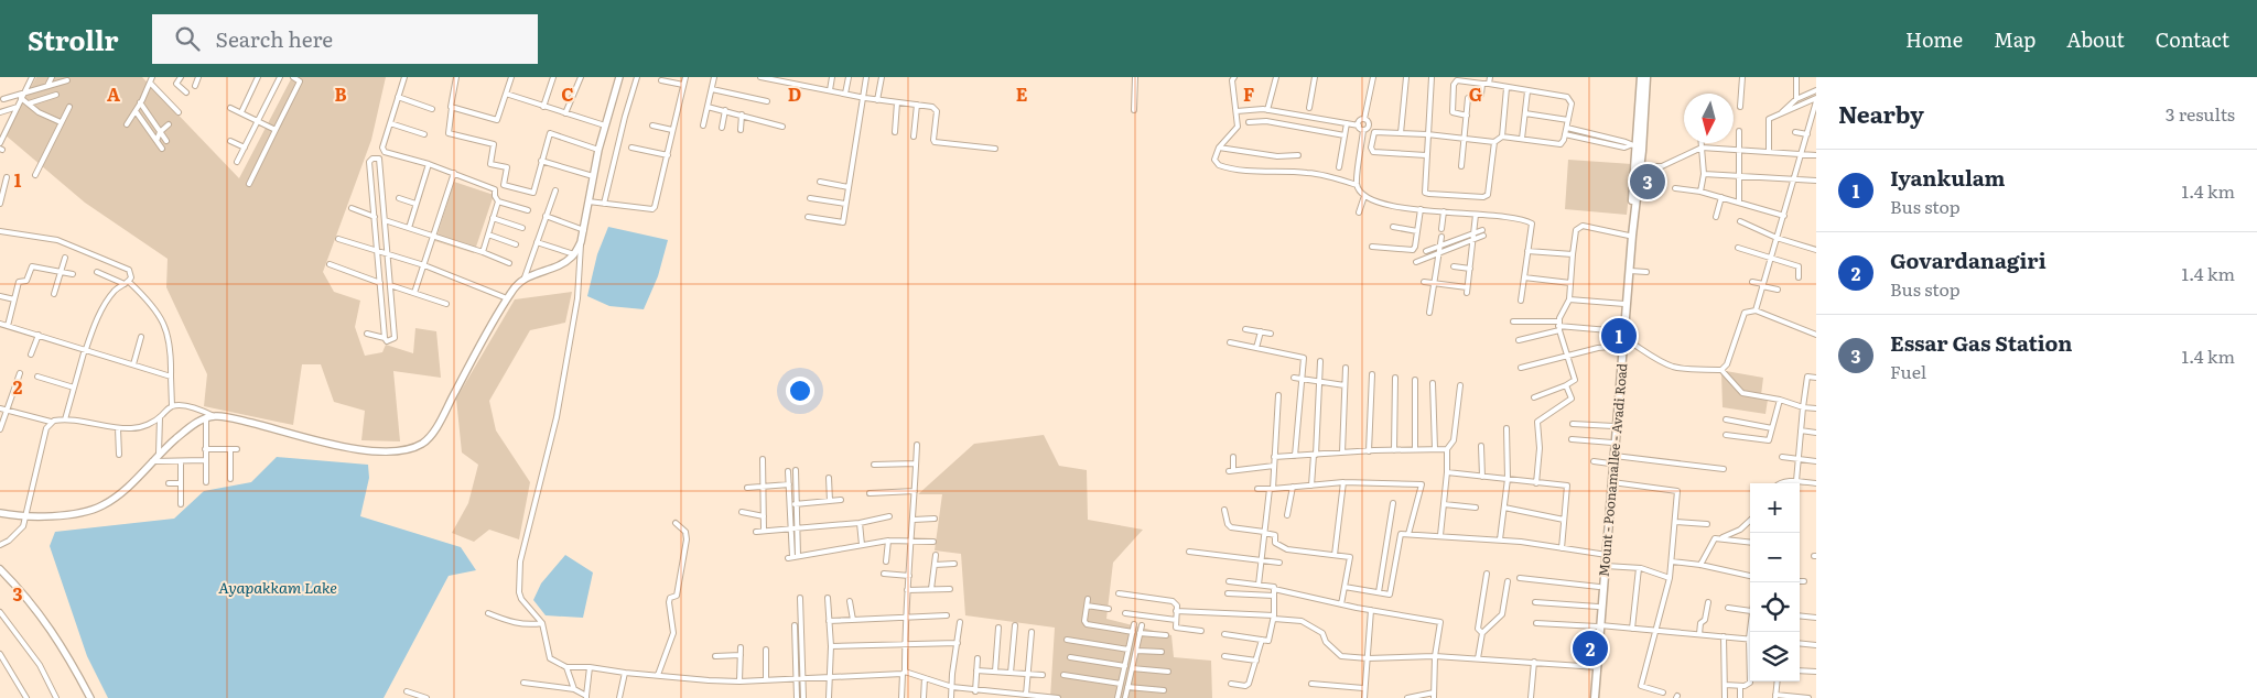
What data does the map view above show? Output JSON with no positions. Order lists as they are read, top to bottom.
{
  "streets": {
    "main road": ["Mount - Poonamallee - Avadi Road"]
  },
  "water": ["Ayapakkam Lake"],
  "north": "bottom",
  "page": {
    "header": "Strollr",
    "search": "Search here",
    "nav": [
      "Home",
      "Map",
      "About",
      "Contact"
    ],
    "heading": ["Nearby", "3 results"],
    "list": [
      {
        "mark": "1",
        "name": "Iyankulam",
        "note": "Bus stop",
        "value": "1.4 km"
      },
      {
        "mark": "2",
        "name": "Govardanagiri",
        "note": "Bus stop",
        "value": "1.4 km"
      },
      {
        "mark": "3",
        "name": "Essar Gas Station",
        "note": "Fuel",
        "value": "1.4 km"
      }
    ],
    "pins": ["3", "1", "2"],
    "map_buttons": ["+", "−"]
  },
  "grid": {
    "columns": [
      "A",
      "B",
      "C",
      "D",
      "E",
      "F",
      "G"
    ],
    "rows": ["1", "2", "3"]
  }
}
